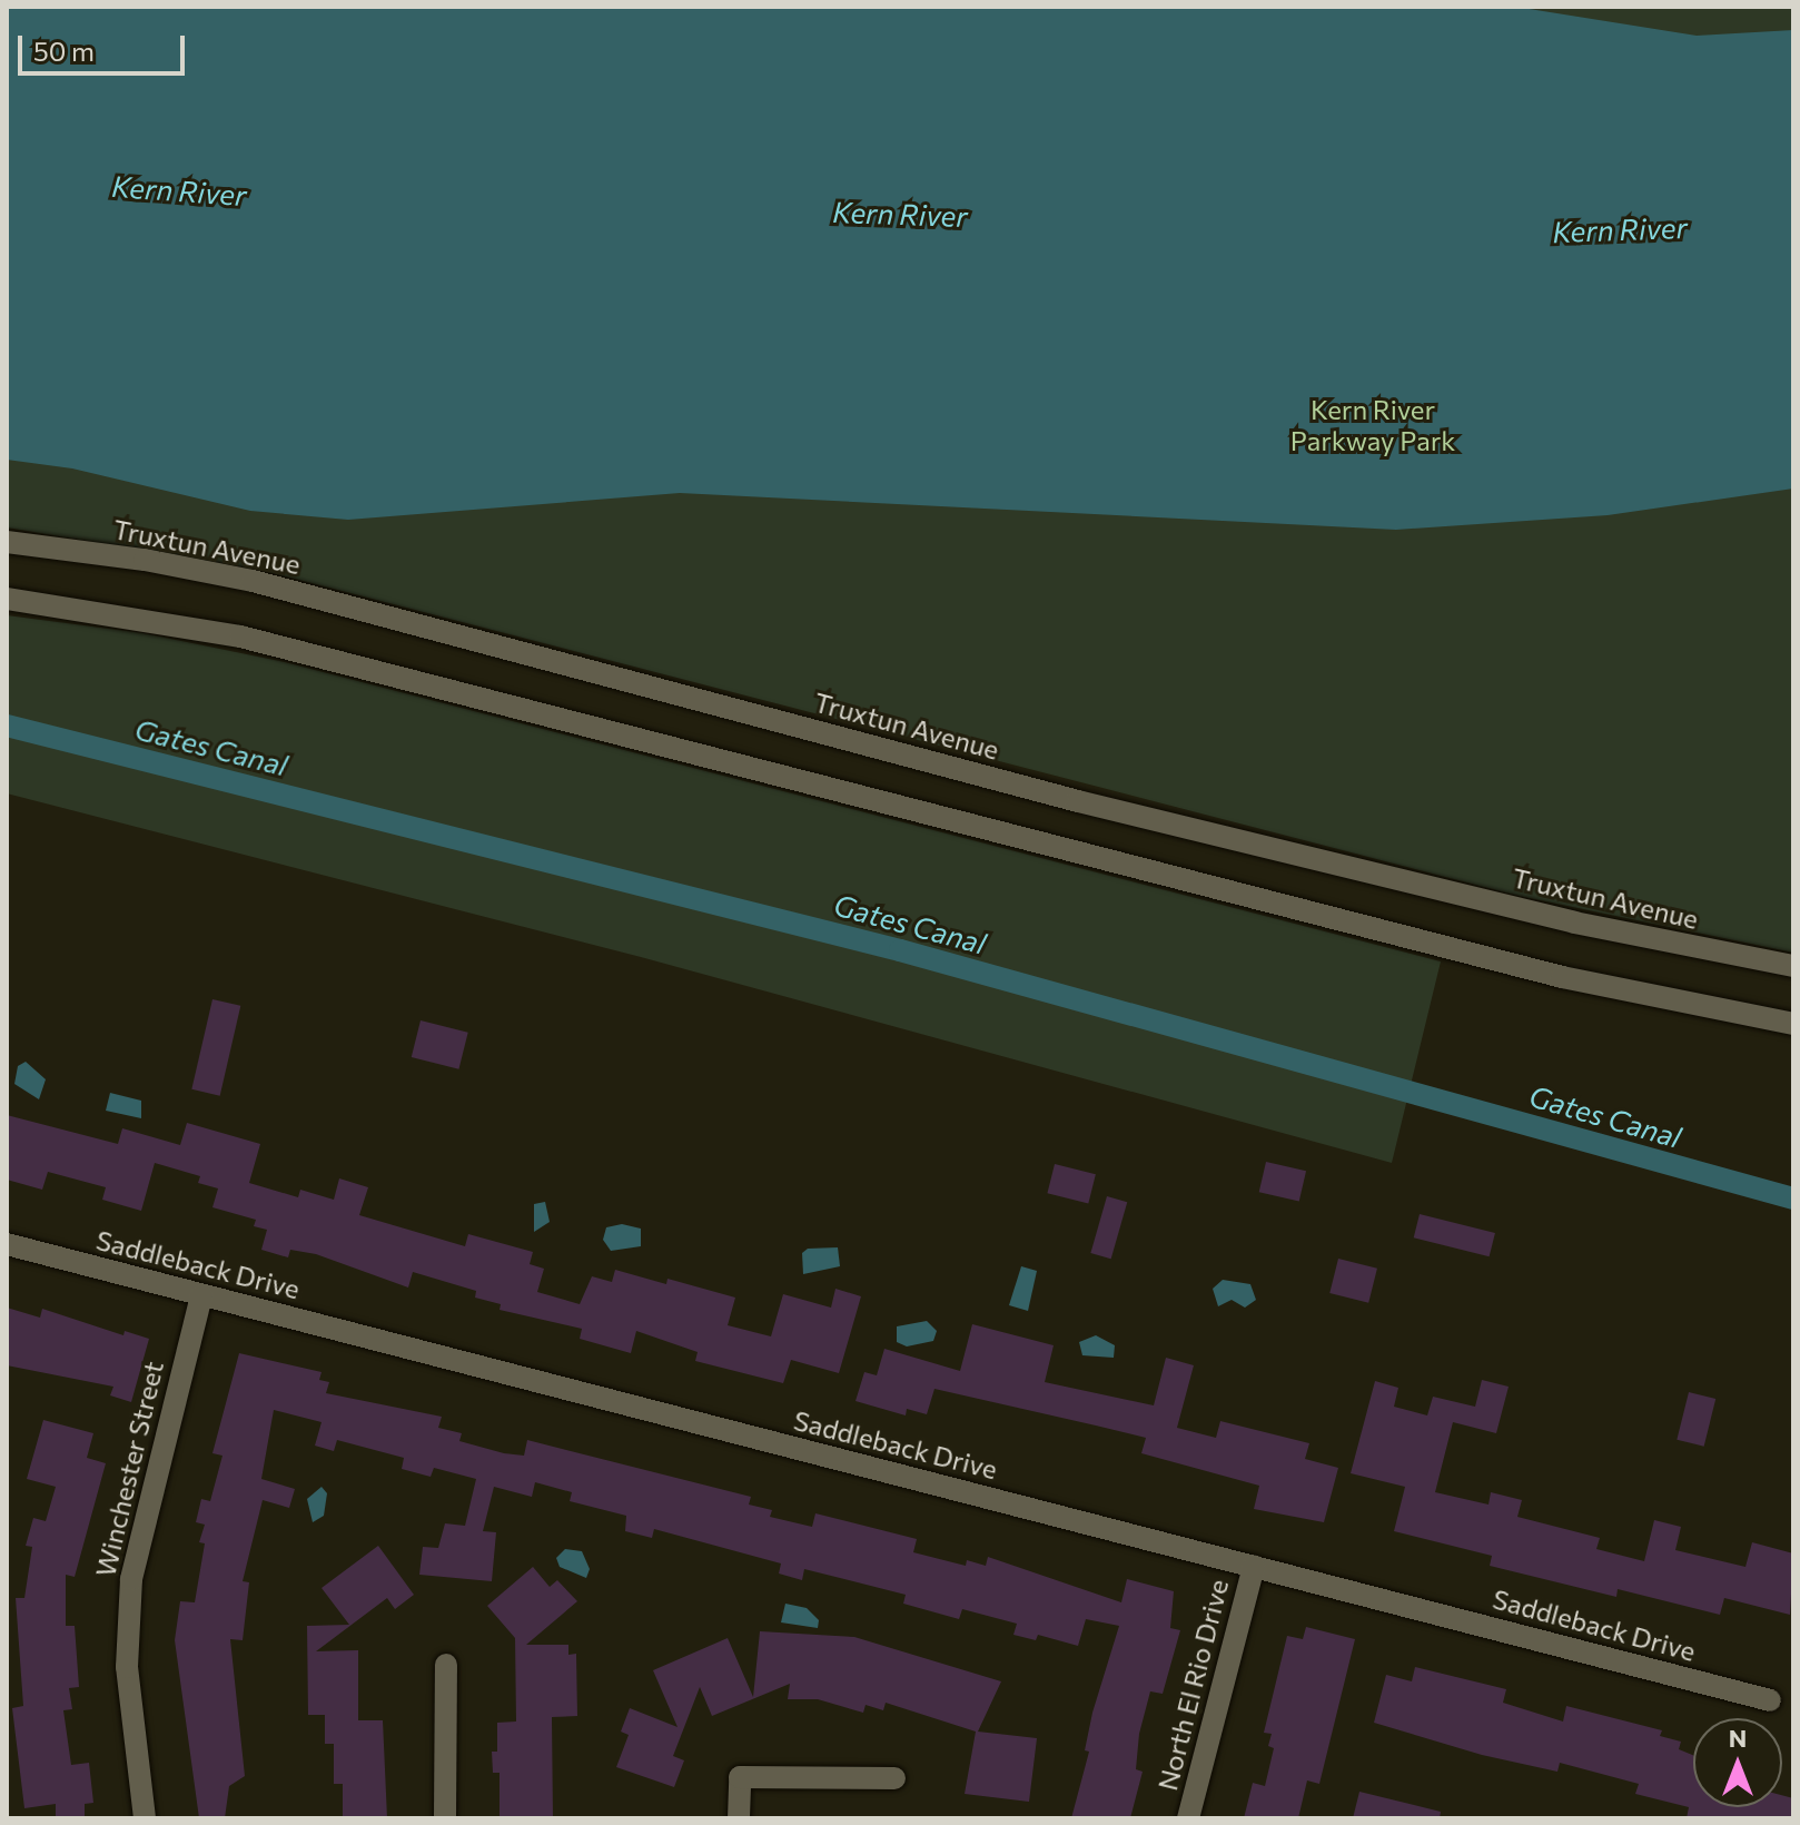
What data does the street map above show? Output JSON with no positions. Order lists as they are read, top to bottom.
{
  "streets": {
    "main road": [
      "Truxtun Avenue",
      "Saddleback Drive",
      "Winchester Street",
      "North El Rio Drive"
    ]
  },
  "crossings": [
    ["Saddleback Drive", "Winchester Street"],
    ["Saddleback Drive", "North El Rio Drive"]
  ],
  "water": ["Kern River", "Gates Canal"],
  "parks": ["Kern River Parkway Park"],
  "scale_bar": "50 m",
  "north": "top"
}
